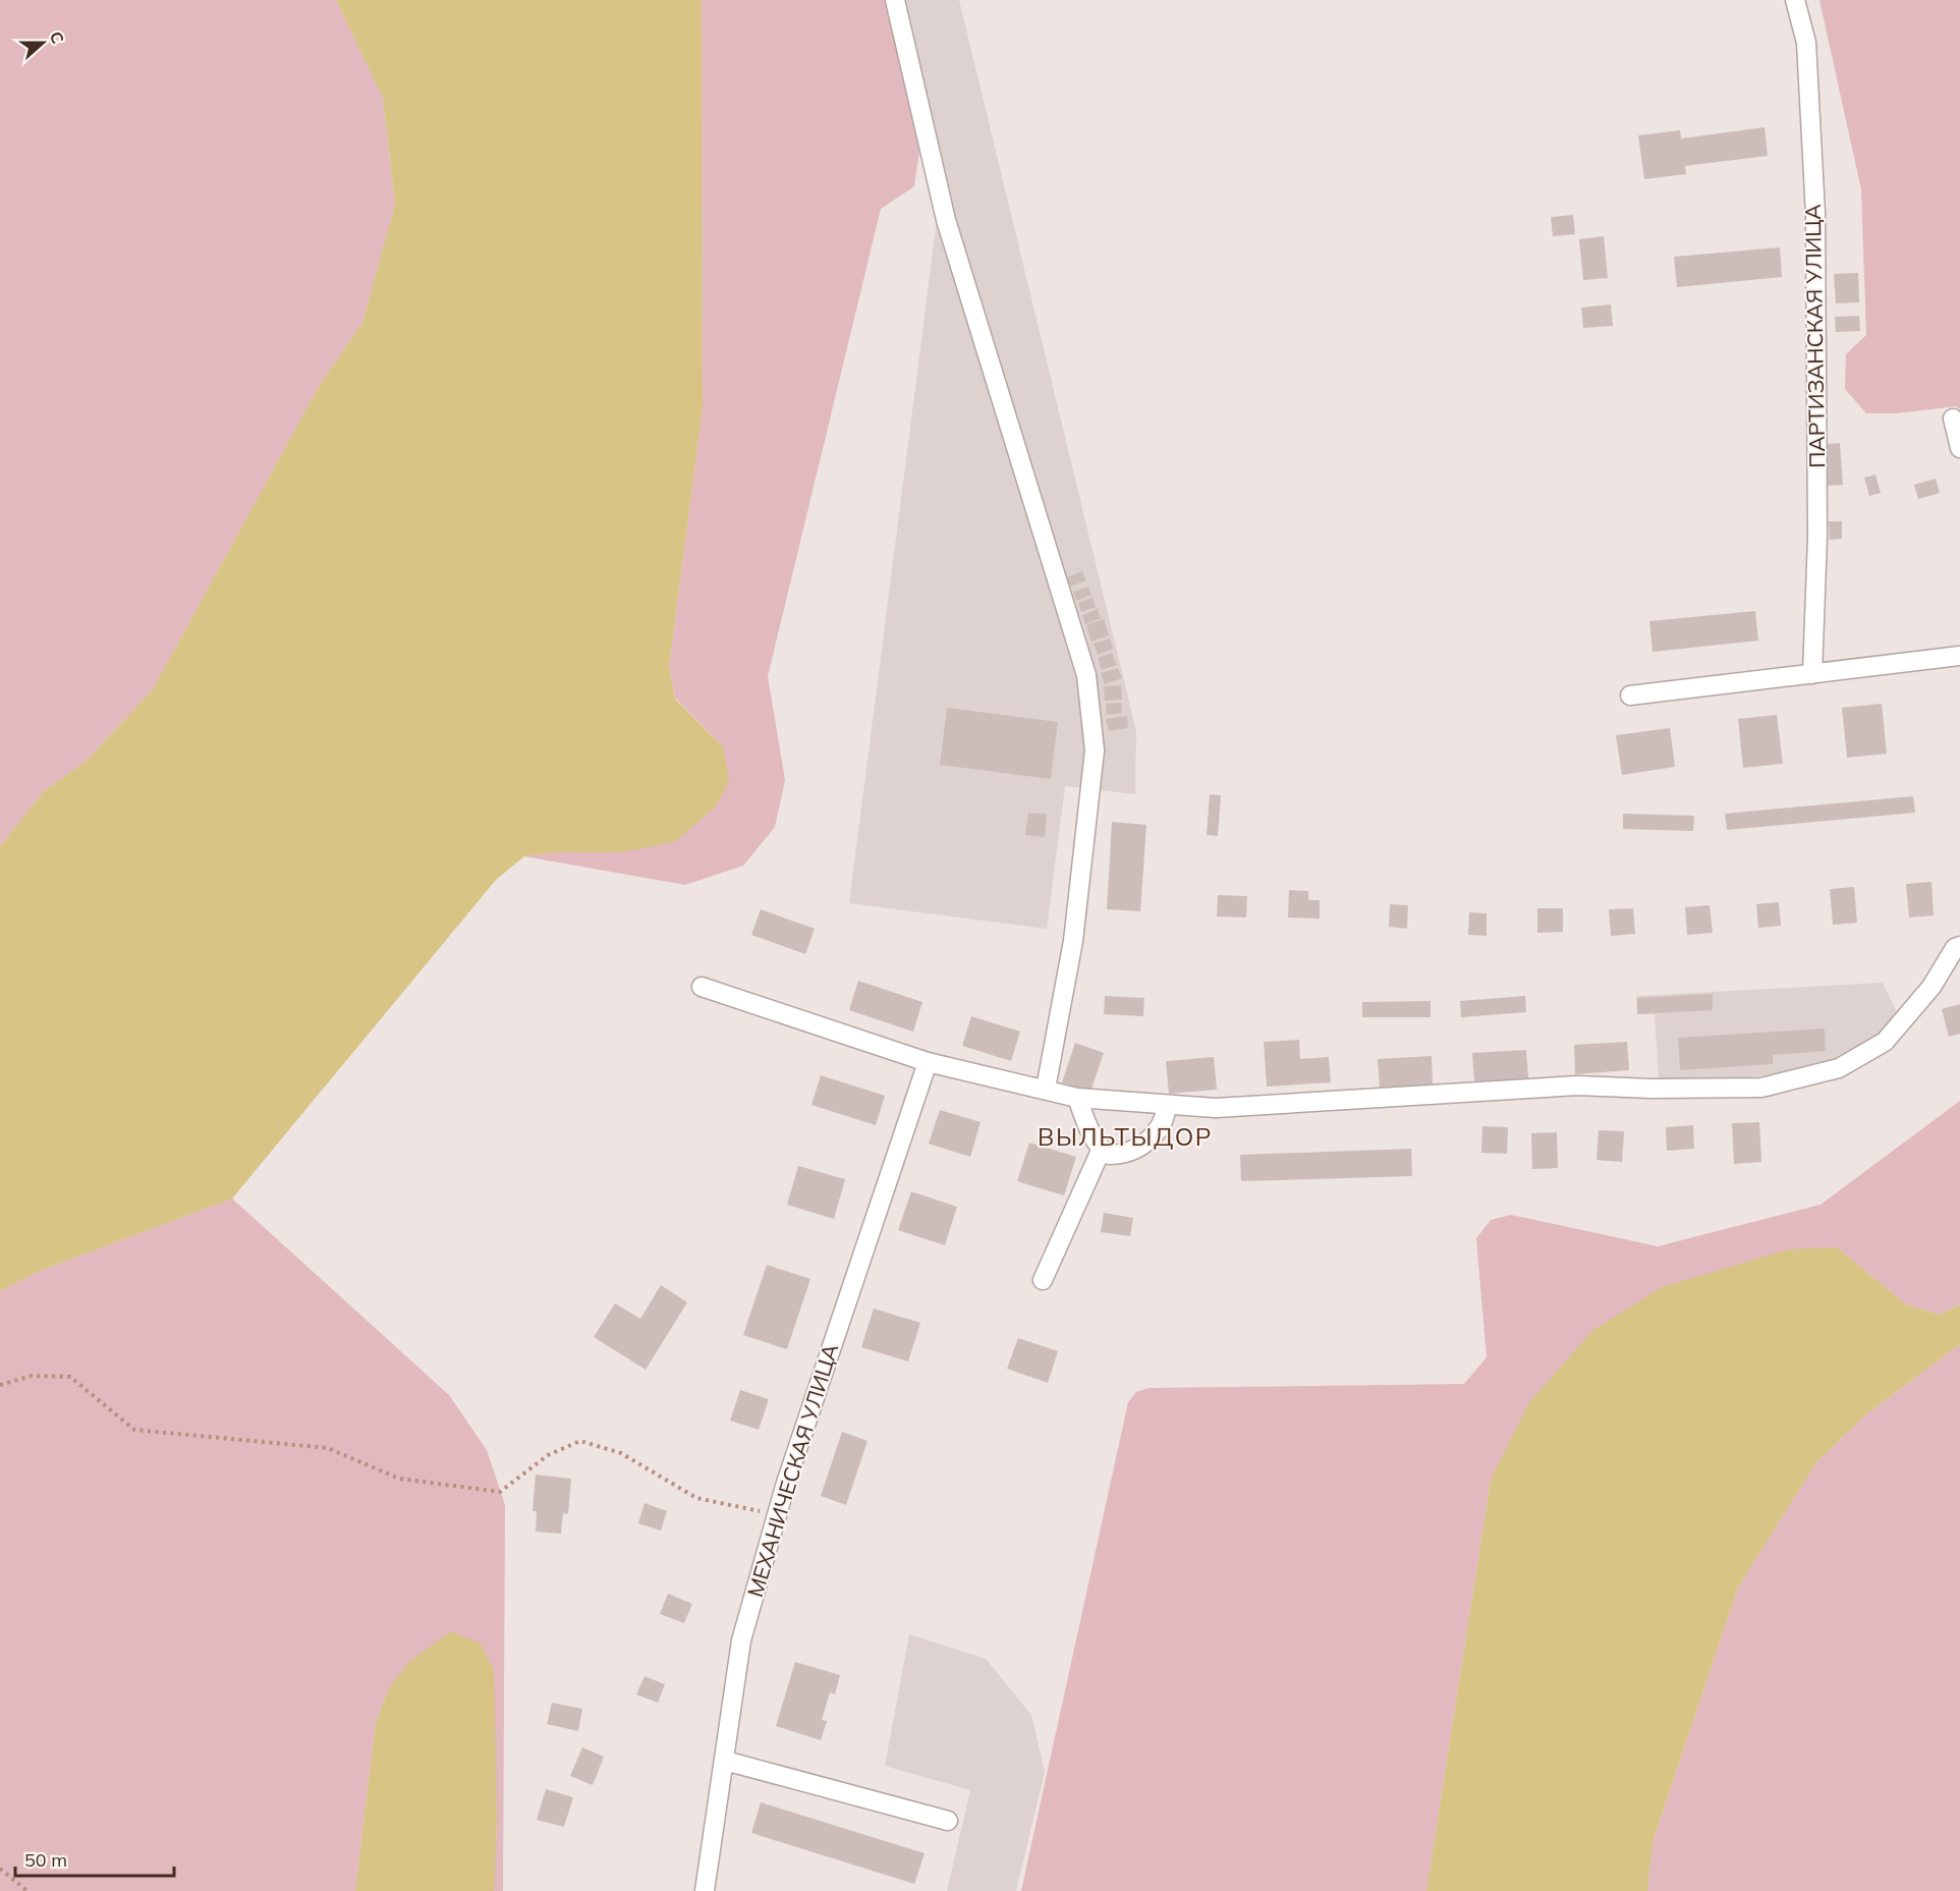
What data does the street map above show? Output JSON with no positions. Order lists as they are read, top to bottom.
{
  "streets": {
    "street": ["ПАРТИЗАНСКАЯ УЛИЦА", "МЕХАНИЧЕСКАЯ УЛИЦА"]
  },
  "districts": ["ВЫЛЬТЫДОР"],
  "scale_bar": "50 m",
  "north": "right"
}
